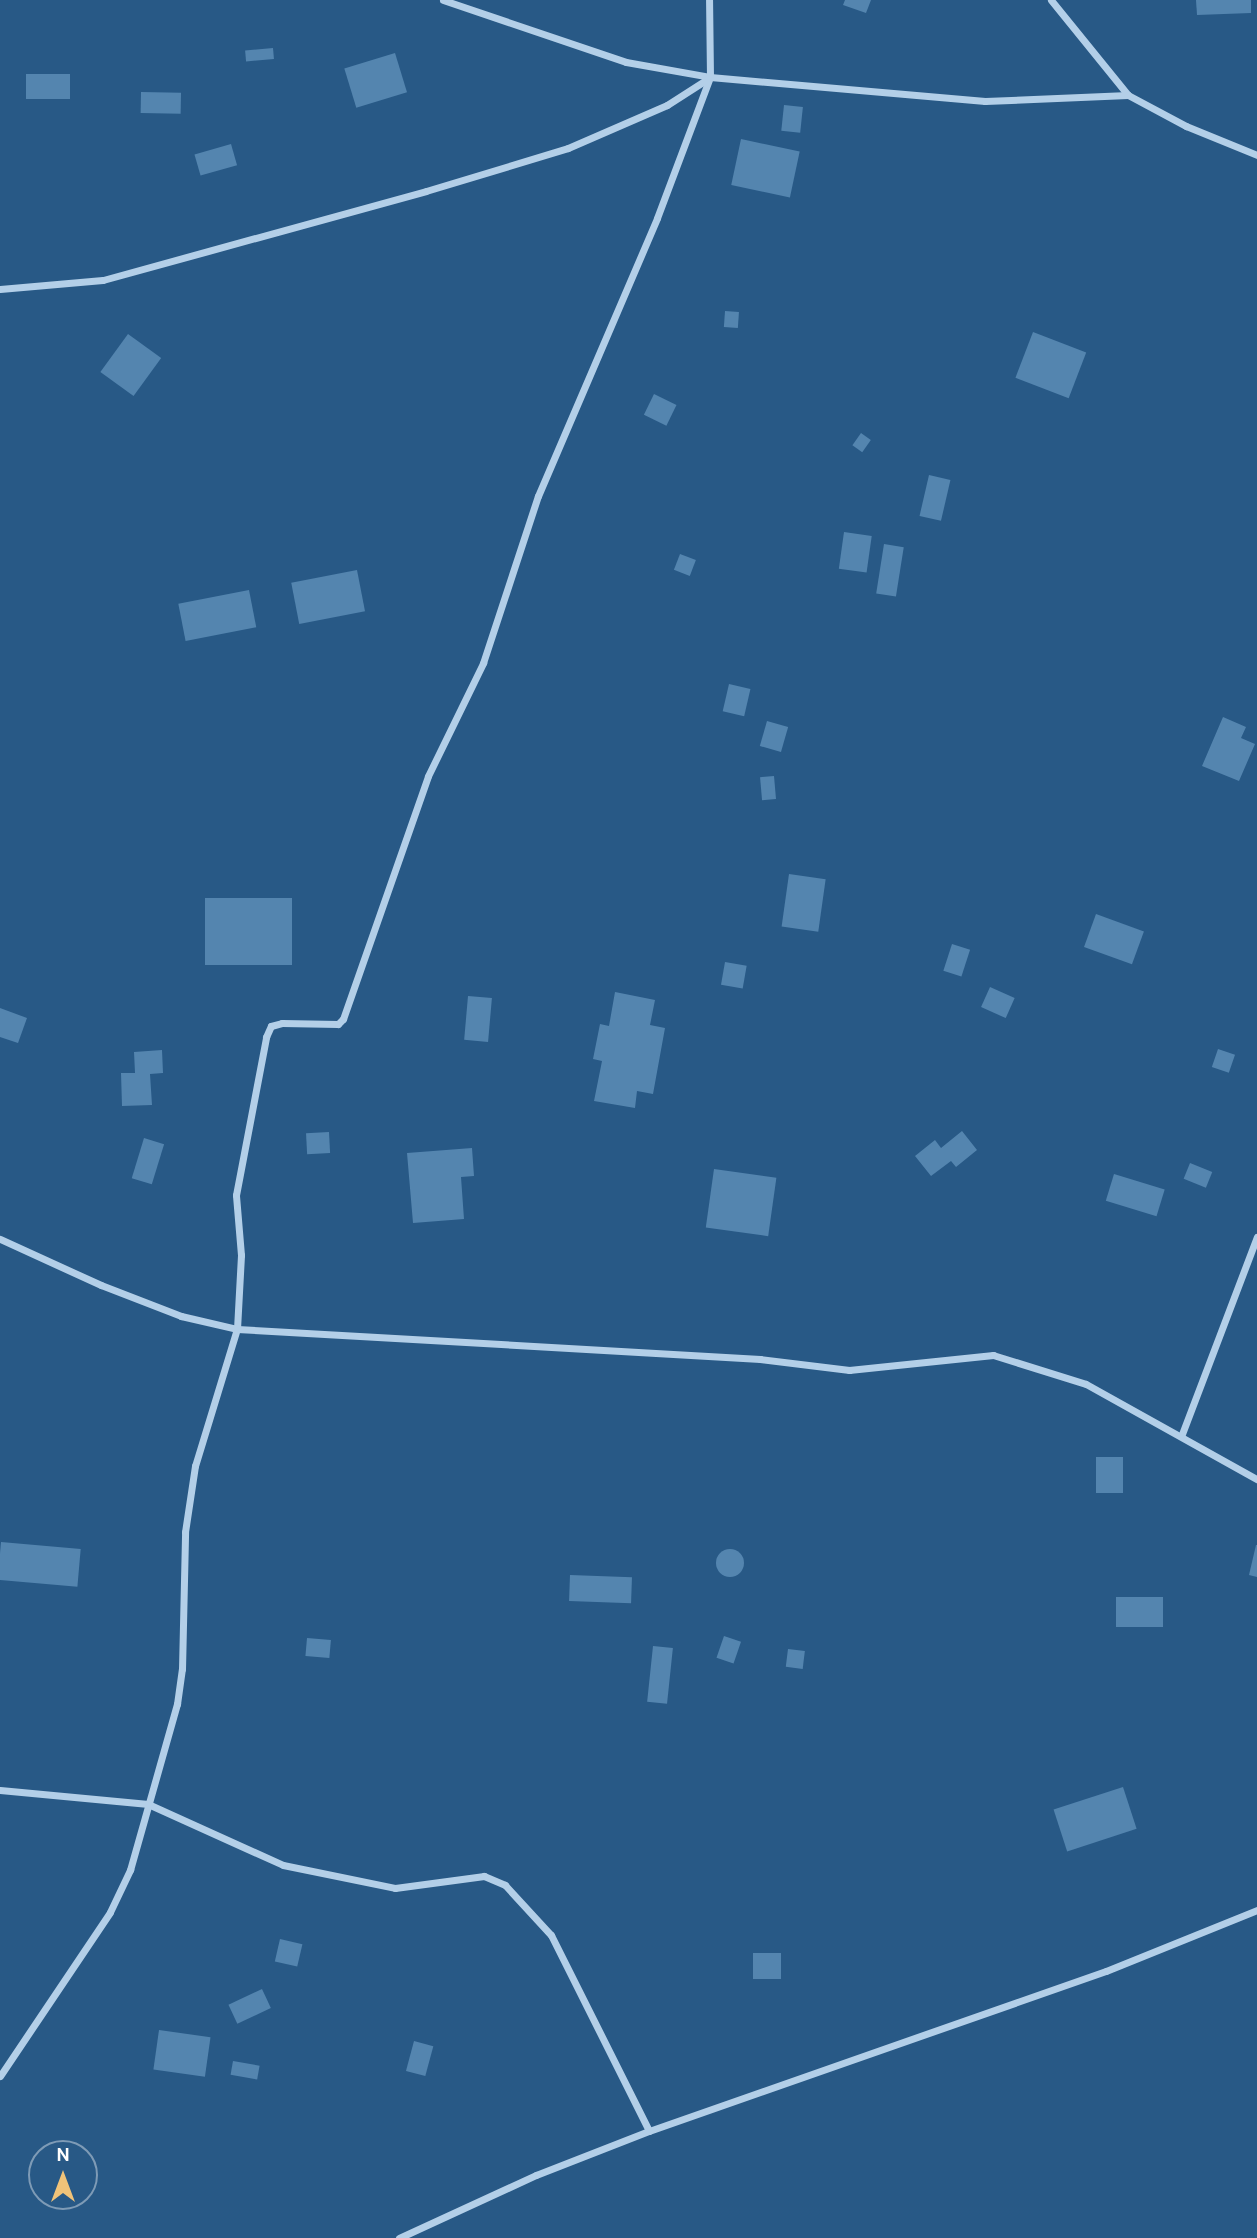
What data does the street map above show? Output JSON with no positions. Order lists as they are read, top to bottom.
{
  "north": "top"
}
